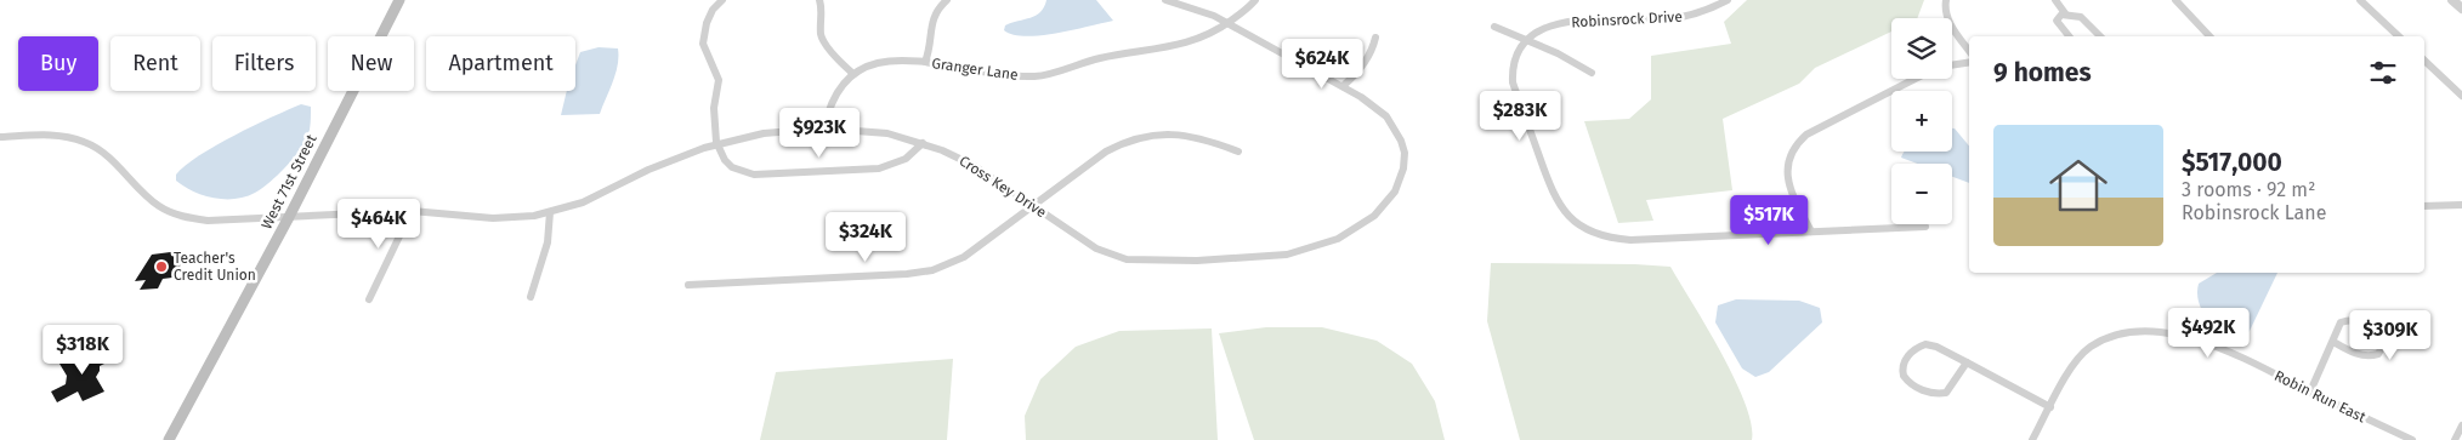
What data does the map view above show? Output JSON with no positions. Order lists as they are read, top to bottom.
{
  "streets": {
    "main road": ["West 71st Street"],
    "street": [
      "Robinsrock Drive",
      "Granger Lane",
      "Cross Key Drive",
      "Robin Run East"
    ]
  },
  "crossings": [
    ["Granger Lane", "Cross Key Drive"],
    ["West 71st Street", "Cross Key Drive"]
  ],
  "places": ["Teacher's Credit Union"],
  "page": {
    "map_buttons": ["+", "−"],
    "chip": [
      "Buy",
      "Rent",
      "Filters",
      "New",
      "Apartment"
    ],
    "heading": "9 homes",
    "price": [
      "$624K",
      "$283K",
      "$923K",
      "$517K",
      "$464K",
      "$324K",
      "$492K",
      "$309K",
      "$318K"
    ],
    "list": [
      {
        "name": "$517,000",
        "note": "3 rooms · 92 m² · Robinsrock Lane"
      }
    ]
  }
}
